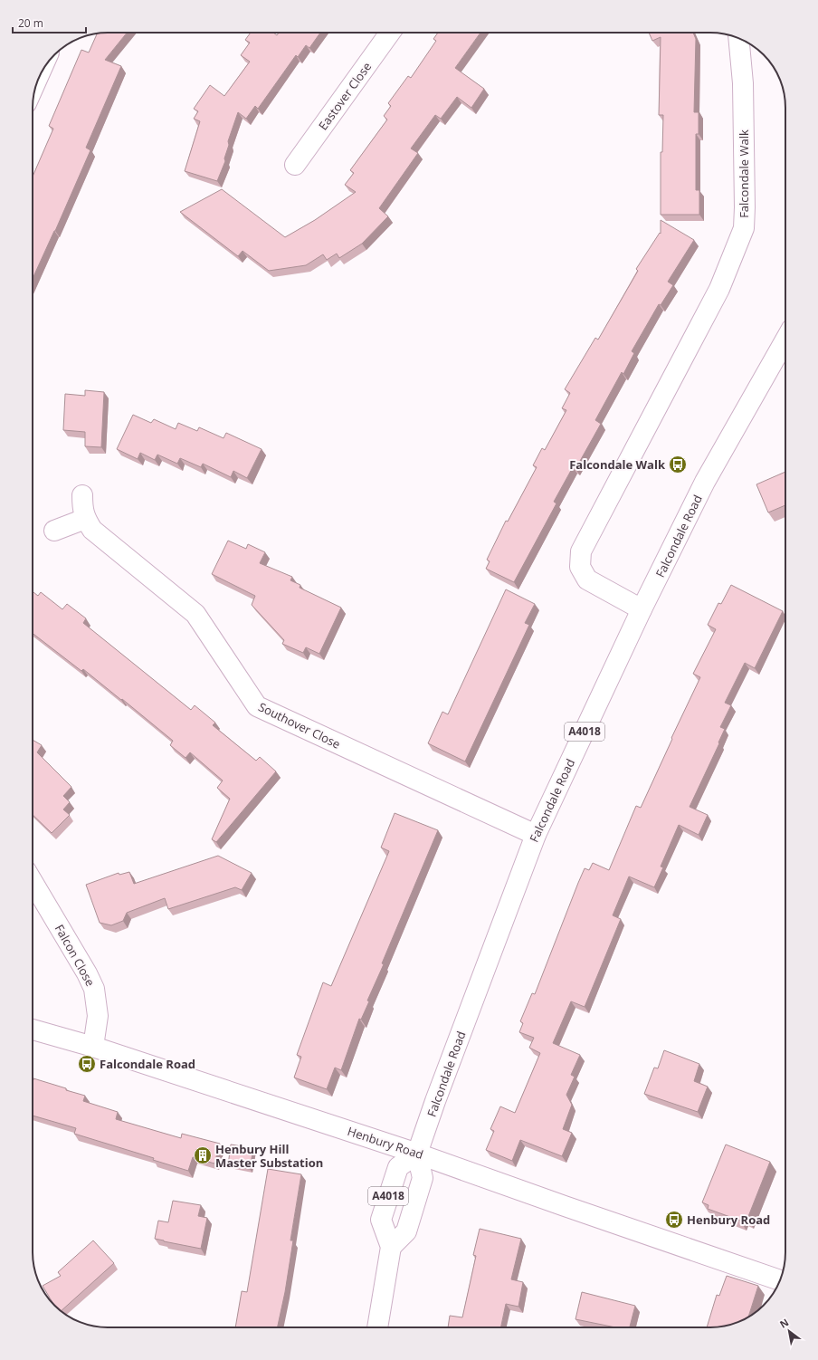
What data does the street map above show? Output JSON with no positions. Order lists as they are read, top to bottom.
{
  "streets": {
    "main road": [
      "Eastover Close",
      "Falcondale Walk",
      "Falcondale Road",
      "Southover Close",
      "A4018",
      "Falcon Close",
      "Henbury Road"
    ]
  },
  "crossings": [
    ["Falcondale Walk", "Falcondale Road"],
    ["Falcondale Road", "Southover Close"],
    ["Falcondale Road", "A4018"],
    ["Falcondale Road", "Henbury Road"],
    ["A4018", "Henbury Road"],
    ["Falcon Close", "Henbury Road"]
  ],
  "places": {
    "bus stop": ["Falcondale Walk", "Falcondale Road", "Henbury Road"],
    "building": ["Henbury Hill Master Substation"]
  },
  "scale_bar": "20 m",
  "north": "top left"
}
